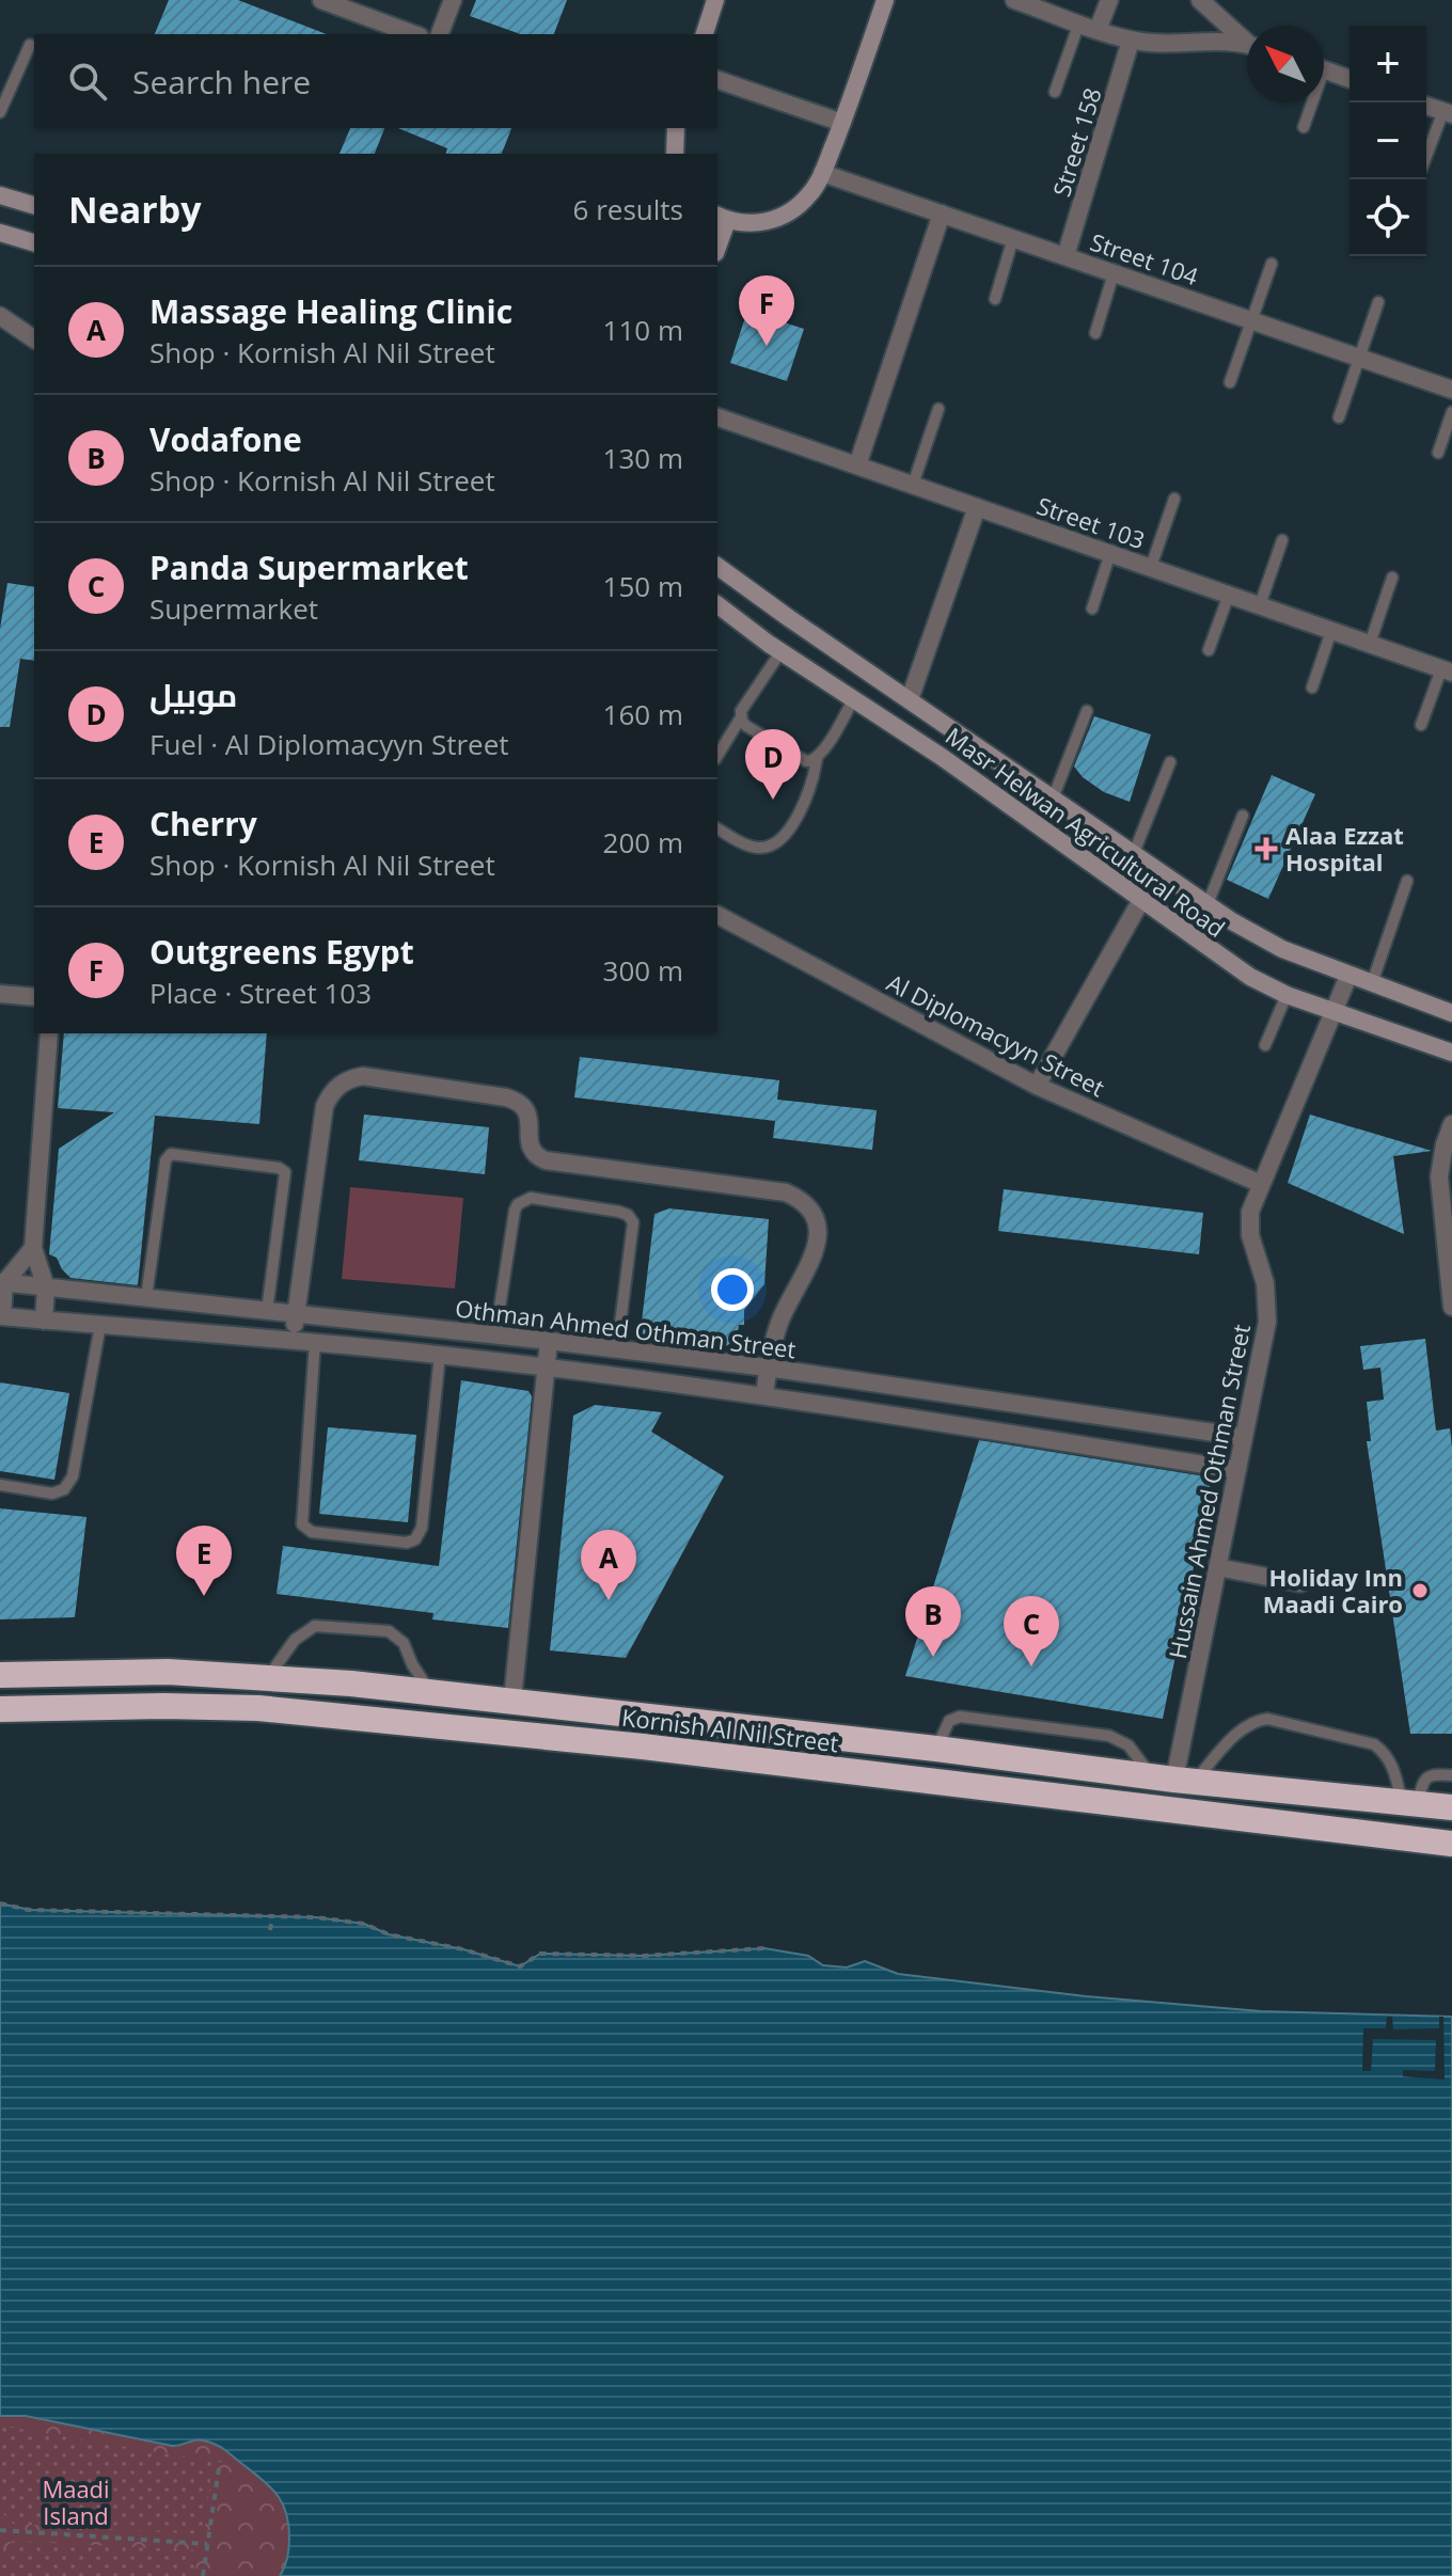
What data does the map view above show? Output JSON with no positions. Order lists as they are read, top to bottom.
{
  "streets": {
    "highway": ["Kornish Al Nil Street"],
    "main road": ["Masr Helwan Agricultural Road"],
    "street": [
      "Street 158",
      "Street 104",
      "Street 103",
      "Al Diplomacyyn Street",
      "Othman Ahmed Othman Street",
      "Hussain Ahmed Othman Street"
    ]
  },
  "crossings": [
    ["Street 158", "Street 104"],
    ["Masr Helwan Agricultural Road", "Hussain Ahmed Othman Street"],
    ["Al Diplomacyyn Street", "Hussain Ahmed Othman Street"],
    ["Othman Ahmed Othman Street", "Hussain Ahmed Othman Street"],
    ["Hussain Ahmed Othman Street", "Kornish Al Nil Street"]
  ],
  "parks": ["Maadi Island"],
  "places": {
    "health": ["Alaa Ezzat Hospital"],
    "other": ["Holiday Inn Maadi Cairo"]
  },
  "north": "top left",
  "page": {
    "map_buttons": ["+", "−"],
    "search": "Search here",
    "heading": ["Nearby", "6 results"],
    "list": [
      {
        "mark": "A",
        "name": "Massage Healing Clinic",
        "note": "Shop · Kornish Al Nil Street",
        "value": "110 m"
      },
      {
        "mark": "B",
        "name": "Vodafone",
        "note": "Shop · Kornish Al Nil Street",
        "value": "130 m"
      },
      {
        "mark": "C",
        "name": "Panda Supermarket",
        "note": "Supermarket",
        "value": "150 m"
      },
      {
        "mark": "D",
        "name": "موبيل",
        "note": "Fuel · Al Diplomacyyn Street",
        "value": "160 m"
      },
      {
        "mark": "E",
        "name": "Cherry",
        "note": "Shop · Kornish Al Nil Street",
        "value": "200 m"
      },
      {
        "mark": "F",
        "name": "Outgreens Egypt",
        "note": "Place · Street 103",
        "value": "300 m"
      }
    ],
    "pins": [
      "F",
      "D",
      "E",
      "A",
      "B",
      "C"
    ]
  }
}
